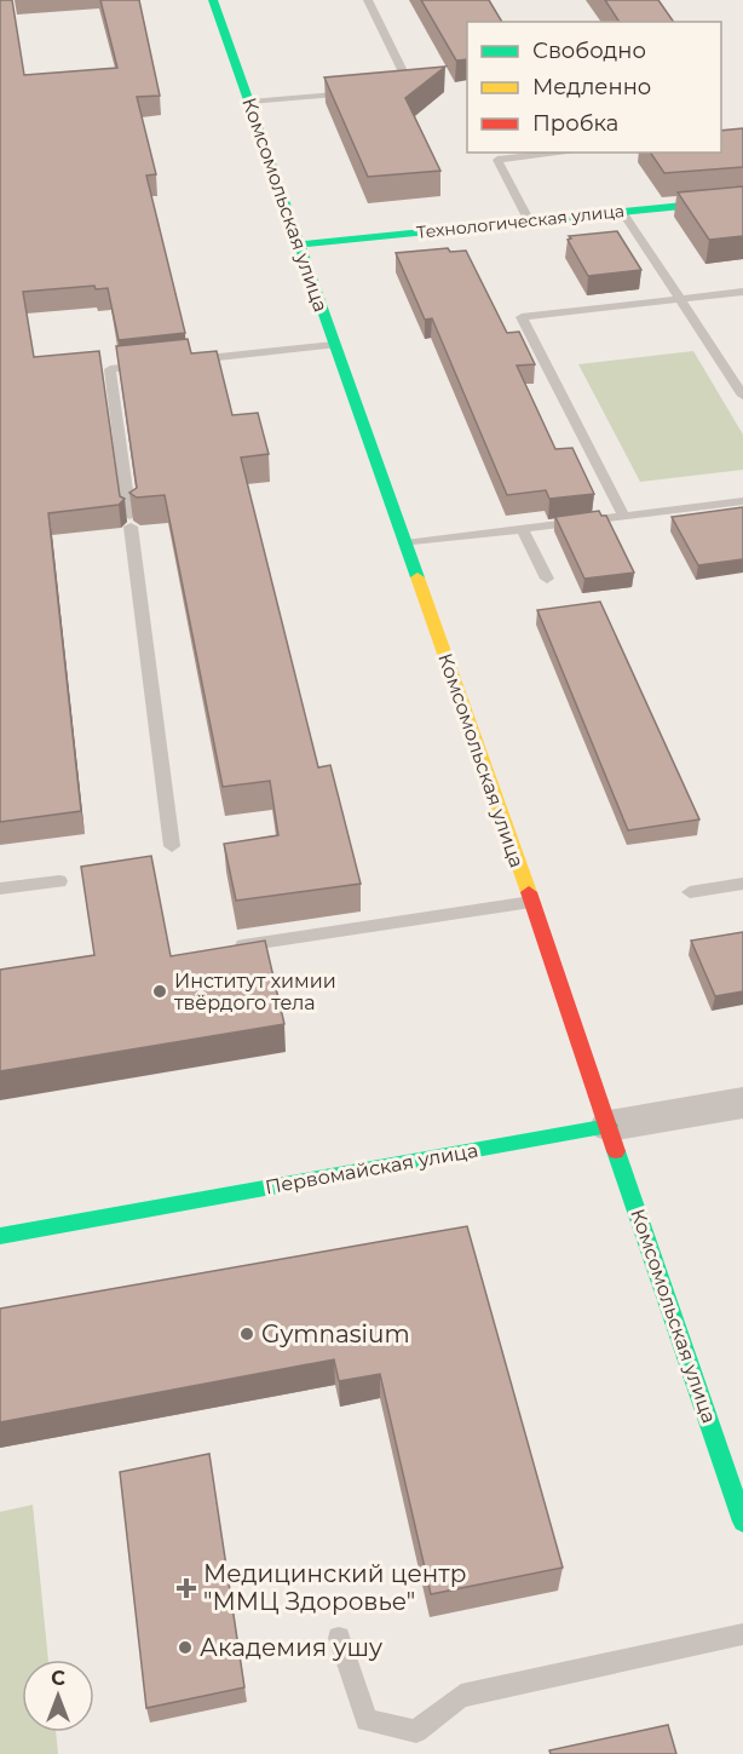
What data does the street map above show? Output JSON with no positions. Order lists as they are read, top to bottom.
{
  "streets": {
    "main road": ["Комсомольская улица", "Технологическая улица", "Первомайская улица"]
  },
  "crossings": [
    ["Комсомольская улица", "Технологическая улица"],
    ["Комсомольская улица", "Первомайская улица"]
  ],
  "places": {
    "other": ["Институт химии твёрдого тела", "Gymnasium", "Академия ушу"],
    "health": ["Медицинский центр \"ММЦ Здоровье\""]
  },
  "legend": ["Свободно", "Медленно", "Пробка"],
  "north": "top"
}
